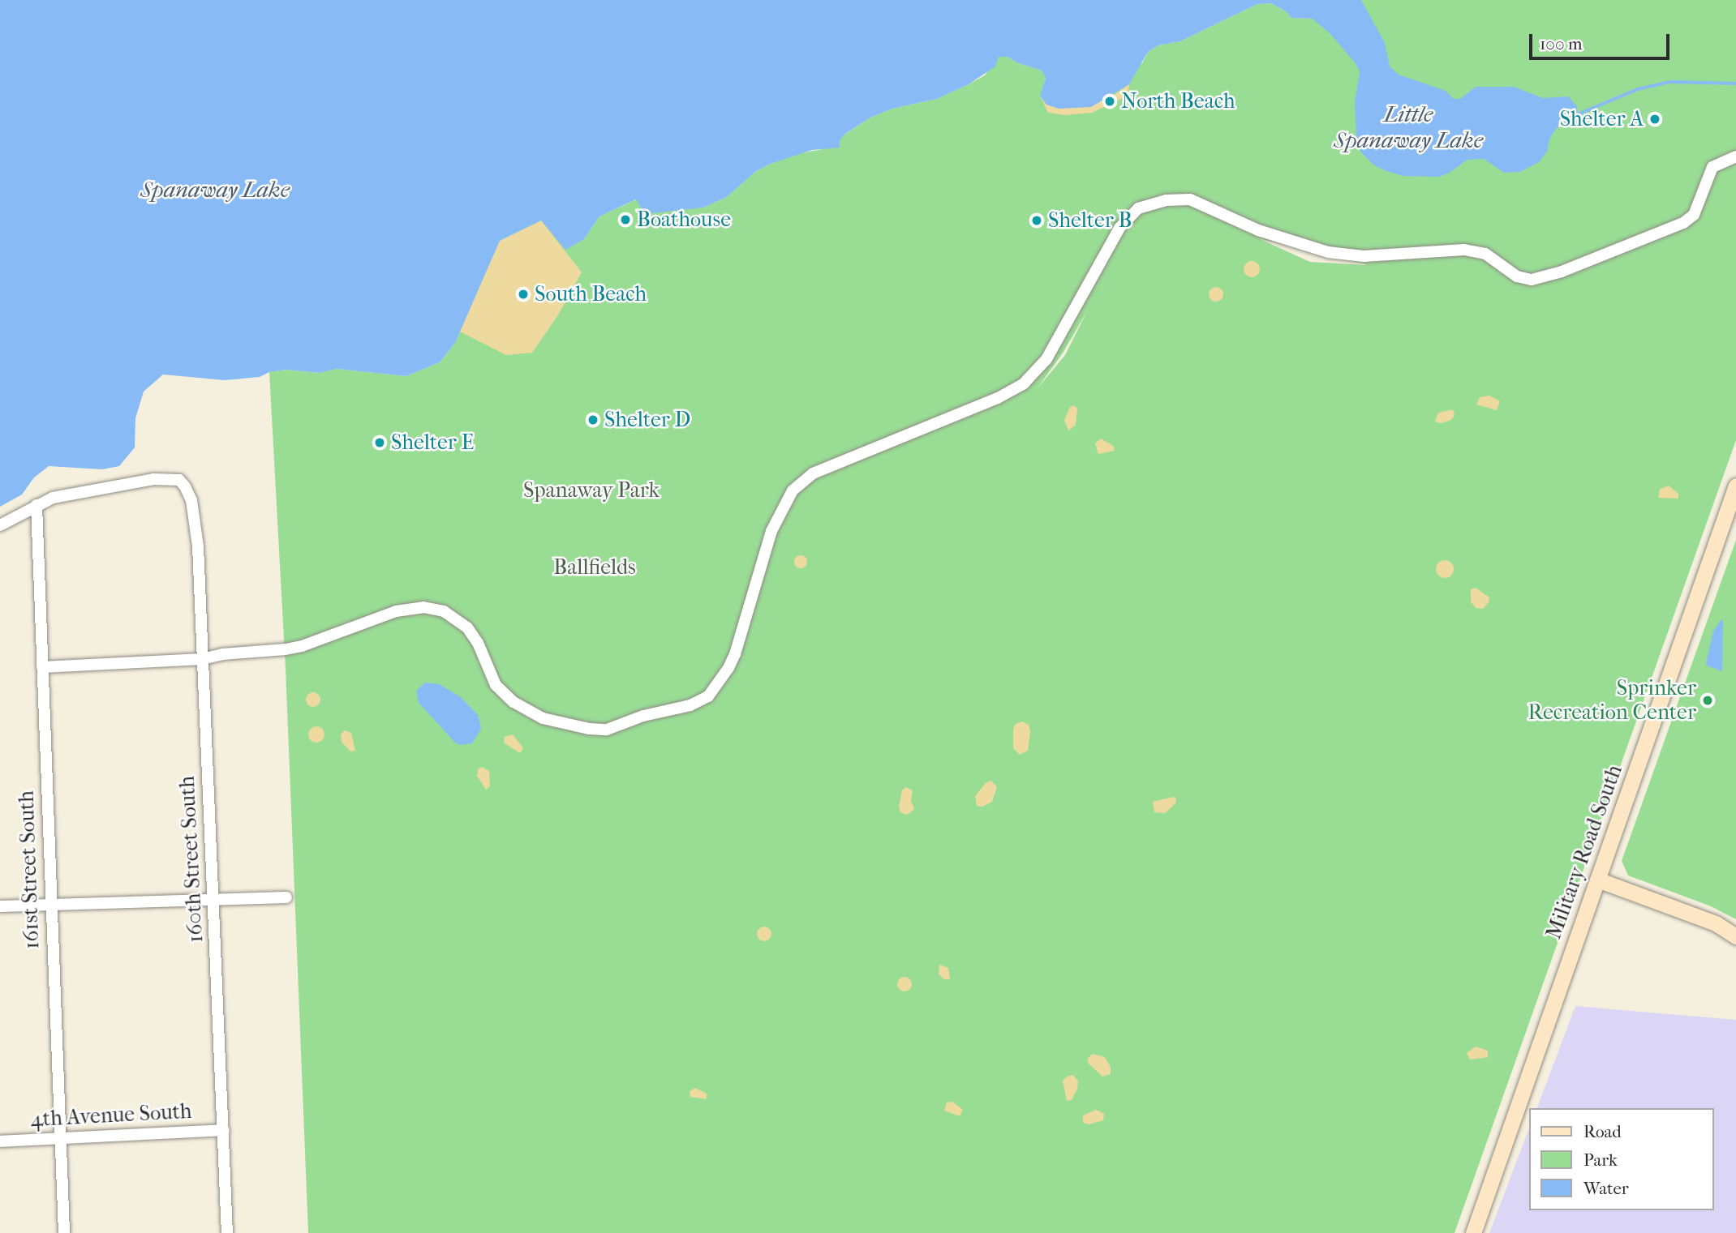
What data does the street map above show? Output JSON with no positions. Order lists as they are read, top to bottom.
{
  "streets": {
    "main road": ["Military Road South"],
    "street": ["160th Street South", "161st Street South", "4th Avenue South"]
  },
  "crossings": [
    ["160th Street South", "161st Street South"],
    ["160th Street South", "4th Avenue South"],
    ["161st Street South", "4th Avenue South"]
  ],
  "water": ["Little Spanaway Lake", "Spanaway Lake"],
  "parks": ["Spanaway Park", "Ballfields"],
  "places": [
    "North Beach",
    "Shelter A",
    "Boathouse",
    "Shelter B",
    "South Beach",
    "Shelter D",
    "Shelter E",
    "Sprinker Recreation Center"
  ],
  "legend": ["Road", "Park", "Water"],
  "scale_bar": "100 m"
}
